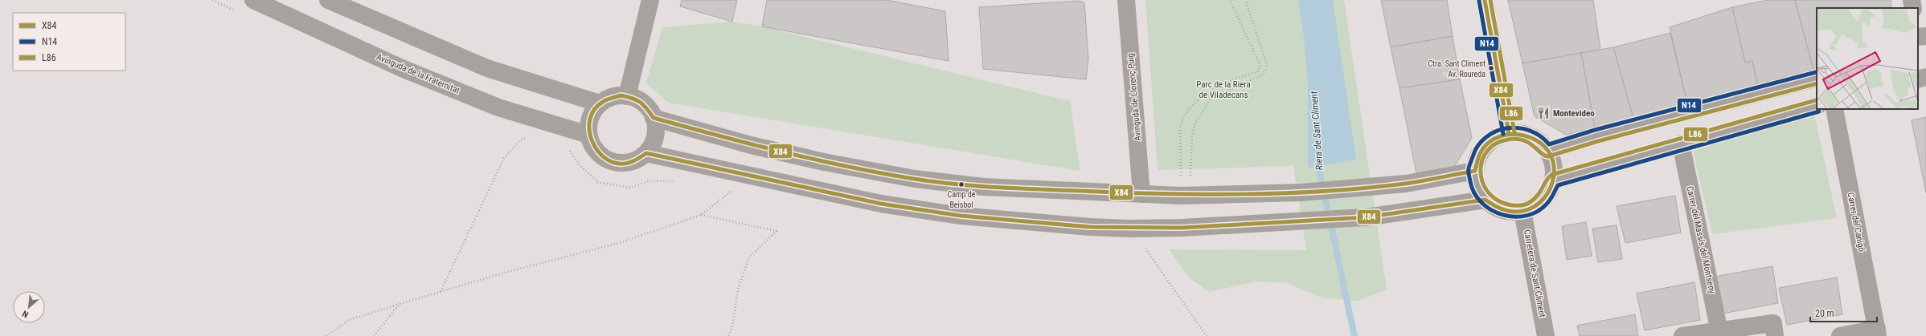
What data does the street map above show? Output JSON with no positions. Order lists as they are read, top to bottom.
{
  "streets": {
    "street": [
      "Avinguda de la Fraternitat",
      "Avinguda de Llorenç Puig",
      "Carrer del Canigó",
      "Carrer del Massís del Montseny",
      "Carretera de Sant Climent"
    ]
  },
  "water": ["Riera de Sant Climent"],
  "parks": ["Parc de la Riera de Viladecans"],
  "places": {
    "other": ["Ctra. Sant Climent - Av. Roureda", "Camp de Beisbol"],
    "restaurant": ["Montevideo"]
  },
  "lines": ["transit line X84", "transit line L86", "transit line N14"],
  "legend": ["X84", "N14", "L86"],
  "scale_bar": "20 m",
  "north": "bottom left"
}
